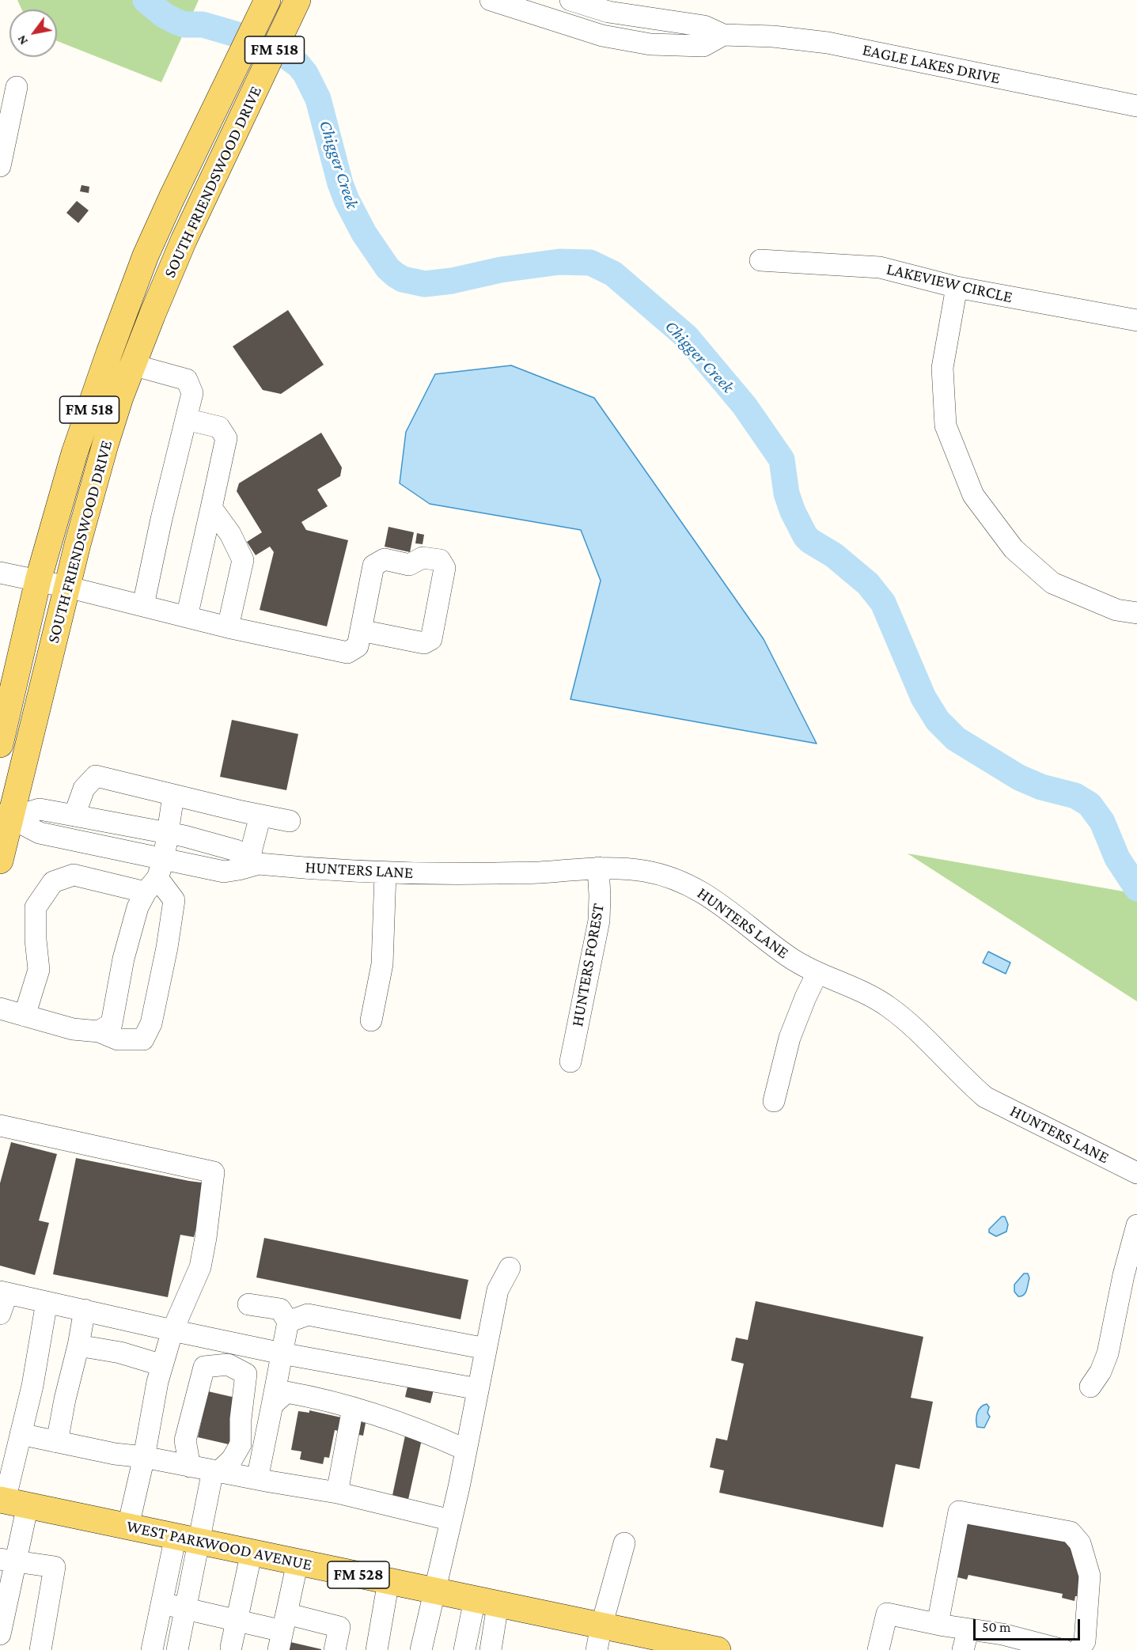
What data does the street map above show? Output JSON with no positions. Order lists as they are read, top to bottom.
{
  "streets": {
    "main road": [
      "FM 518",
      "SOUTH FRIENDSWOOD DRIVE",
      "WEST PARKWOOD AVENUE",
      "FM 528"
    ],
    "street": [
      "EAGLE LAKES DRIVE",
      "LAKEVIEW CIRCLE",
      "HUNTERS LANE",
      "HUNTERS FOREST"
    ]
  },
  "crossings": [
    ["SOUTH FRIENDSWOOD DRIVE", "HUNTERS LANE"],
    ["HUNTERS LANE", "HUNTERS FOREST"]
  ],
  "water": ["Chigger Creek"],
  "scale_bar": "50 m",
  "north": "bottom left"
}
